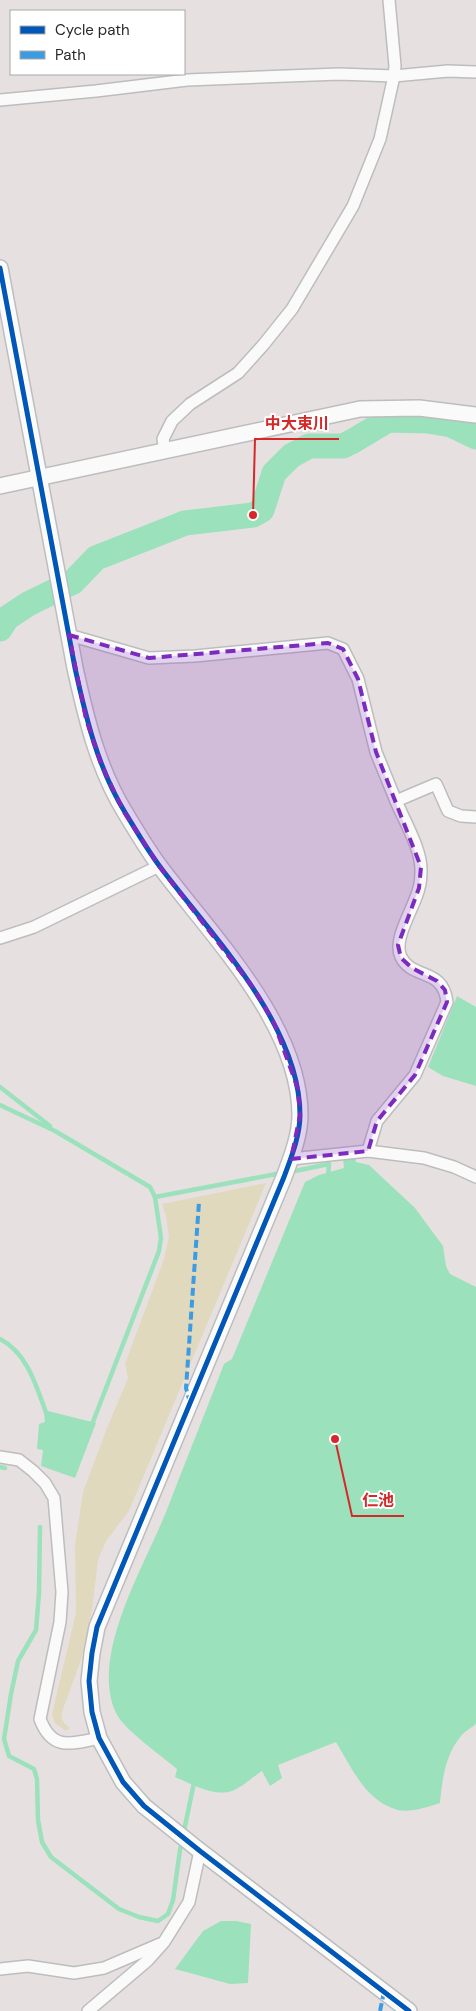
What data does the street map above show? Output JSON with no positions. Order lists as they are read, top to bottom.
{
  "places": ["中大束川", "仁池"],
  "legend": ["Cycle path", "Path"]
}
